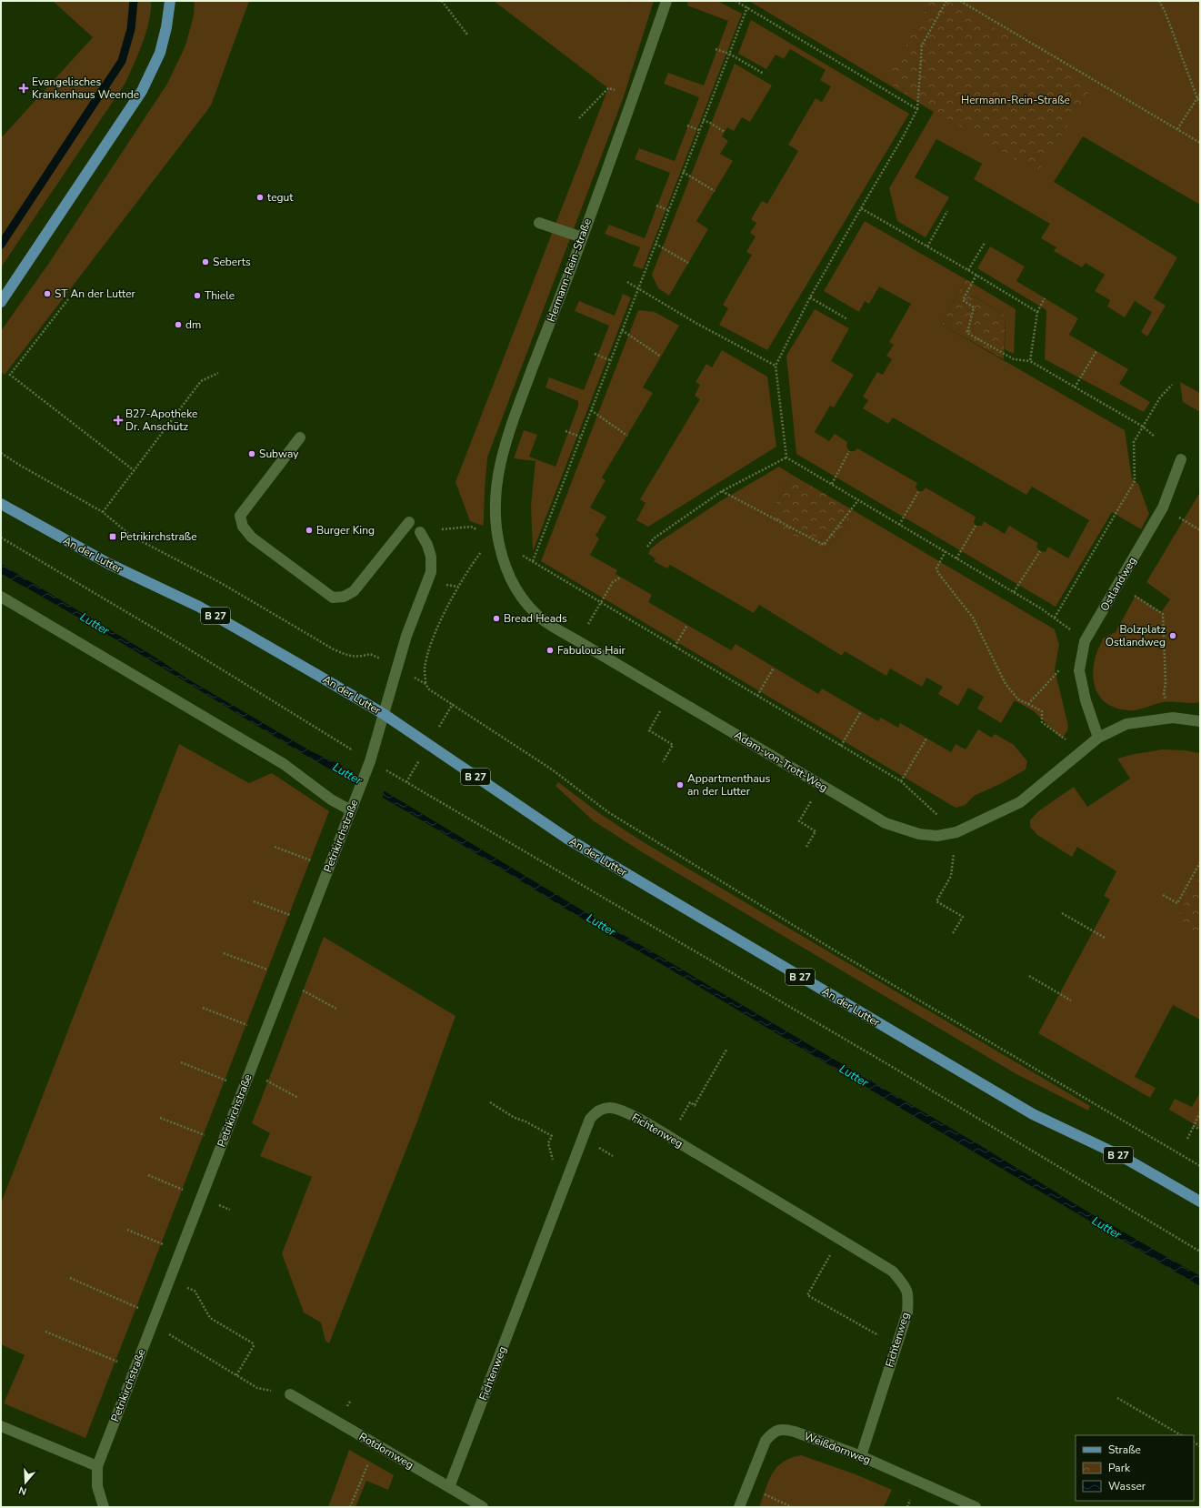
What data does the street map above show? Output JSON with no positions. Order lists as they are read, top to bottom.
{
  "streets": {
    "main road": ["An der Lutter", "B 27"],
    "street": [
      "Hermann-Rein-Straße",
      "Ostlandweg",
      "Adam-von-Trott-Weg",
      "Petrikirchstraße",
      "Fichtenweg",
      "Weißdornweg",
      "Rotdornweg"
    ]
  },
  "crossings": [
    ["Hermann-Rein-Straße", "Adam-von-Trott-Weg"],
    ["An der Lutter", "Petrikirchstraße"],
    ["Ostlandweg", "Adam-von-Trott-Weg"],
    ["Fichtenweg", "Weißdornweg"],
    ["Fichtenweg", "Rotdornweg"]
  ],
  "water": ["Lutter"],
  "parks": ["Hermann-Rein-Straße"],
  "places": {
    "health": ["Evangelisches Krankenhaus Weende", "B27-Apotheke Dr. Anschütz"],
    "other": [
      "tegut",
      "Seberts",
      "ST An der Lutter",
      "Thiele",
      "dm",
      "Subway",
      "Burger King",
      "Bread Heads",
      "Bolzplatz Ostlandweg",
      "Fabulous Hair",
      "Appartmenthaus an der Lutter"
    ],
    "transit": ["Petrikirchstraße"]
  },
  "legend": ["Straße", "Park", "Wasser"],
  "north": "bottom"
}
